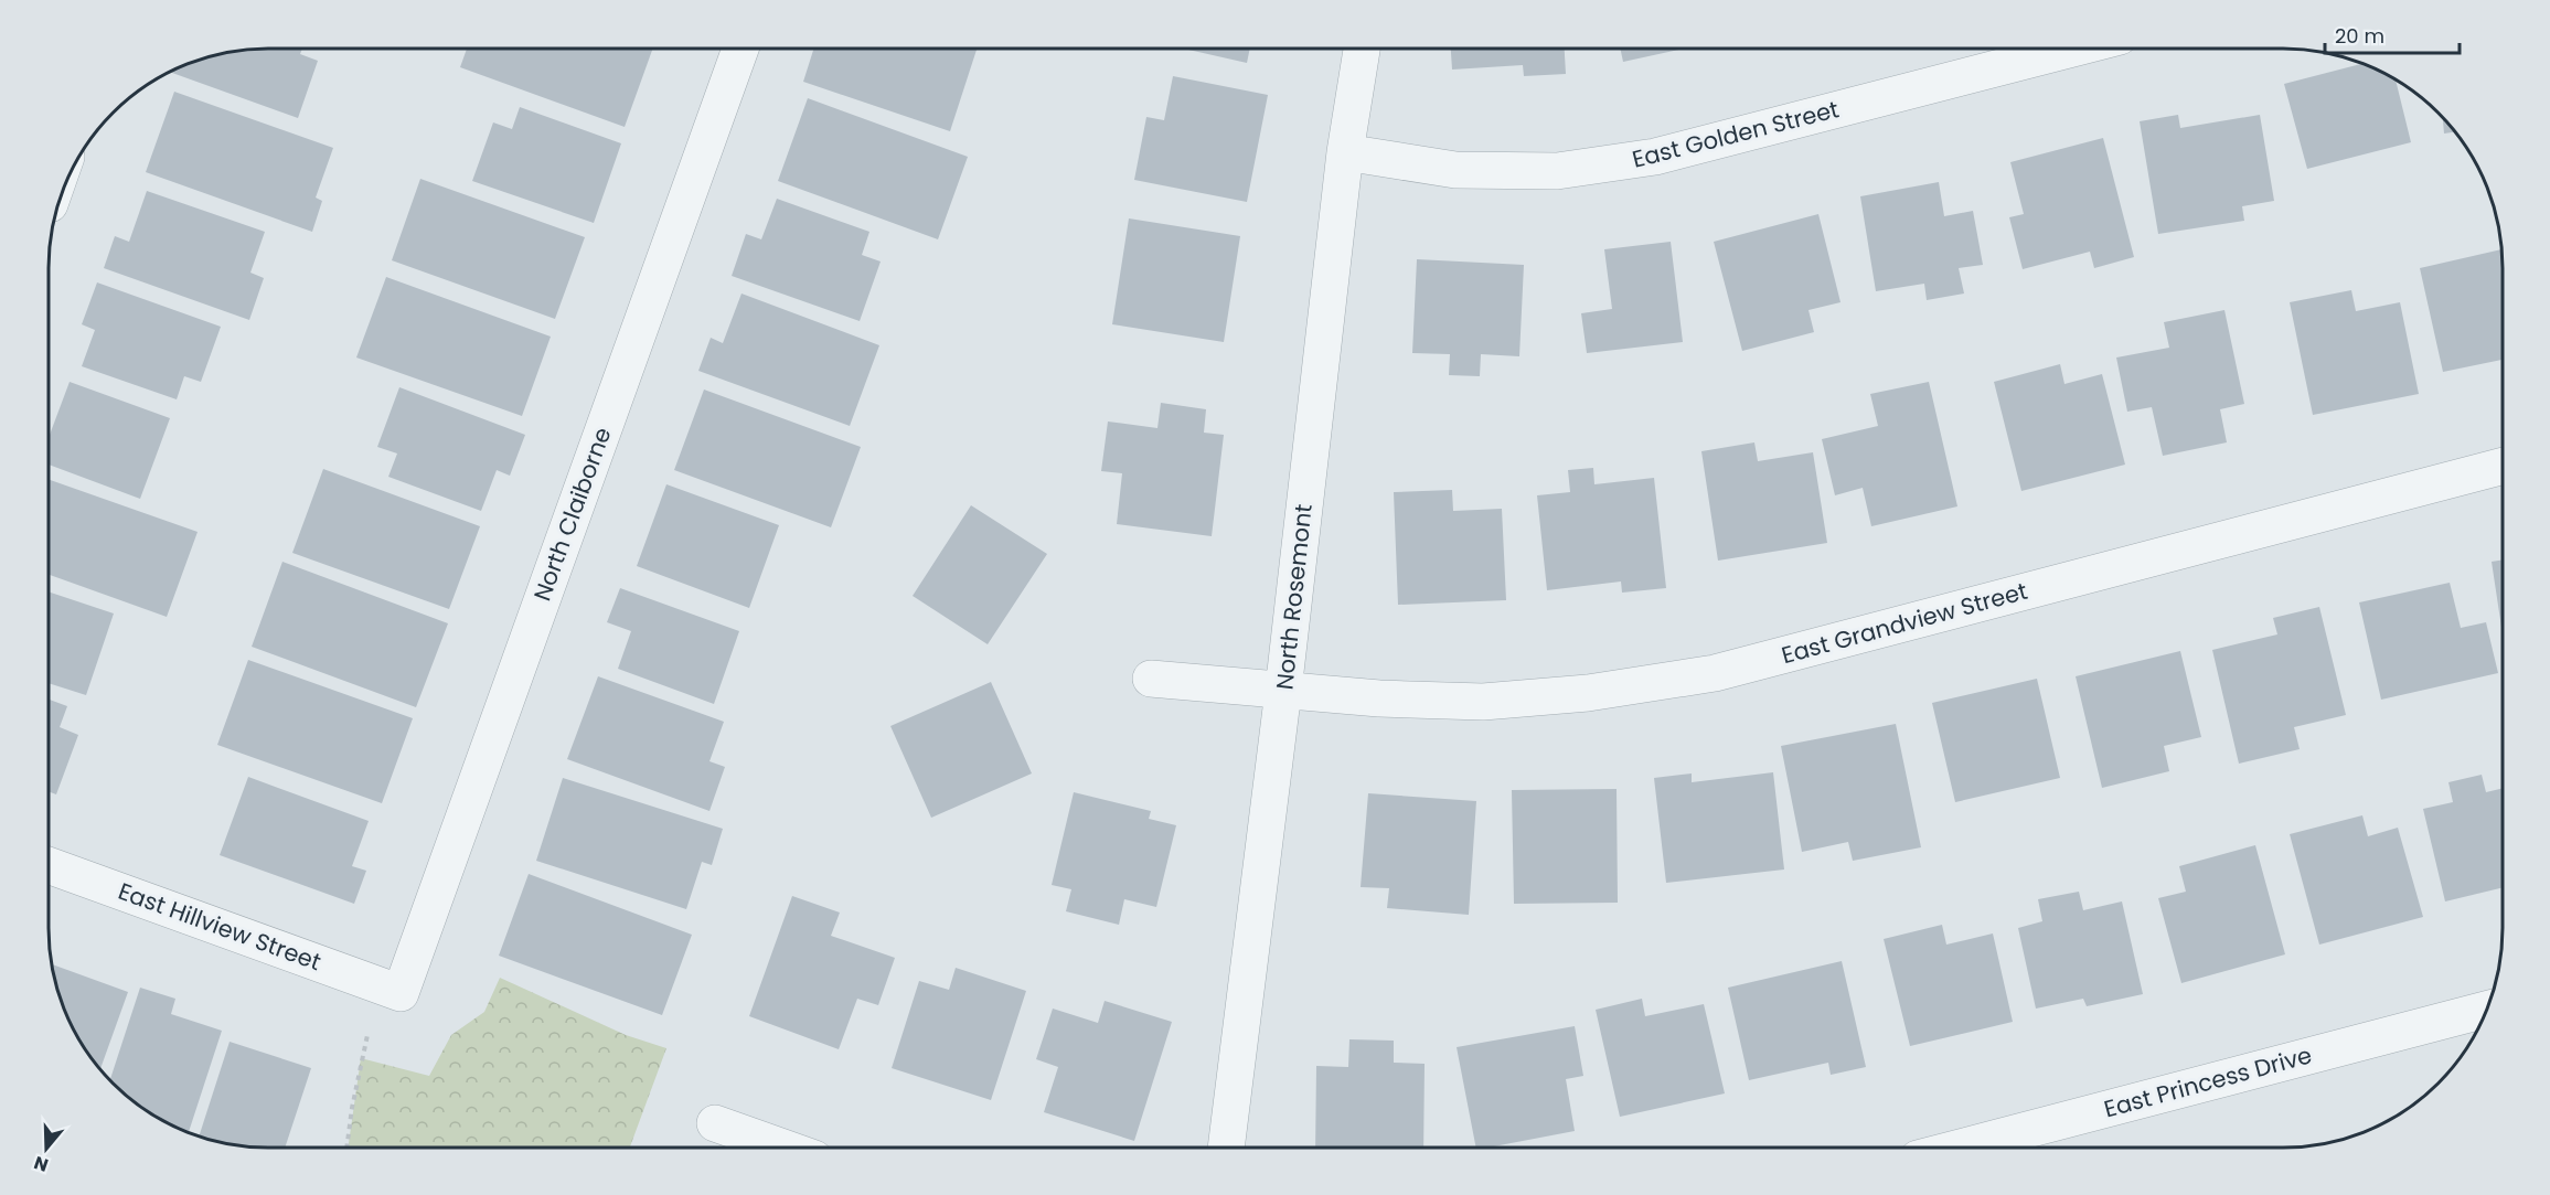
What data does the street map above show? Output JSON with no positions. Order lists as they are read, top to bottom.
{
  "streets": {
    "street": [
      "East Golden Street",
      "North Claiborne",
      "North Rosemont",
      "East Grandview Street",
      "East Hillview Street",
      "East Princess Drive"
    ]
  },
  "crossings": [
    ["East Golden Street", "North Rosemont"],
    ["North Claiborne", "East Hillview Street"],
    ["North Rosemont", "East Grandview Street"]
  ],
  "scale_bar": "20 m",
  "north": "bottom"
}
